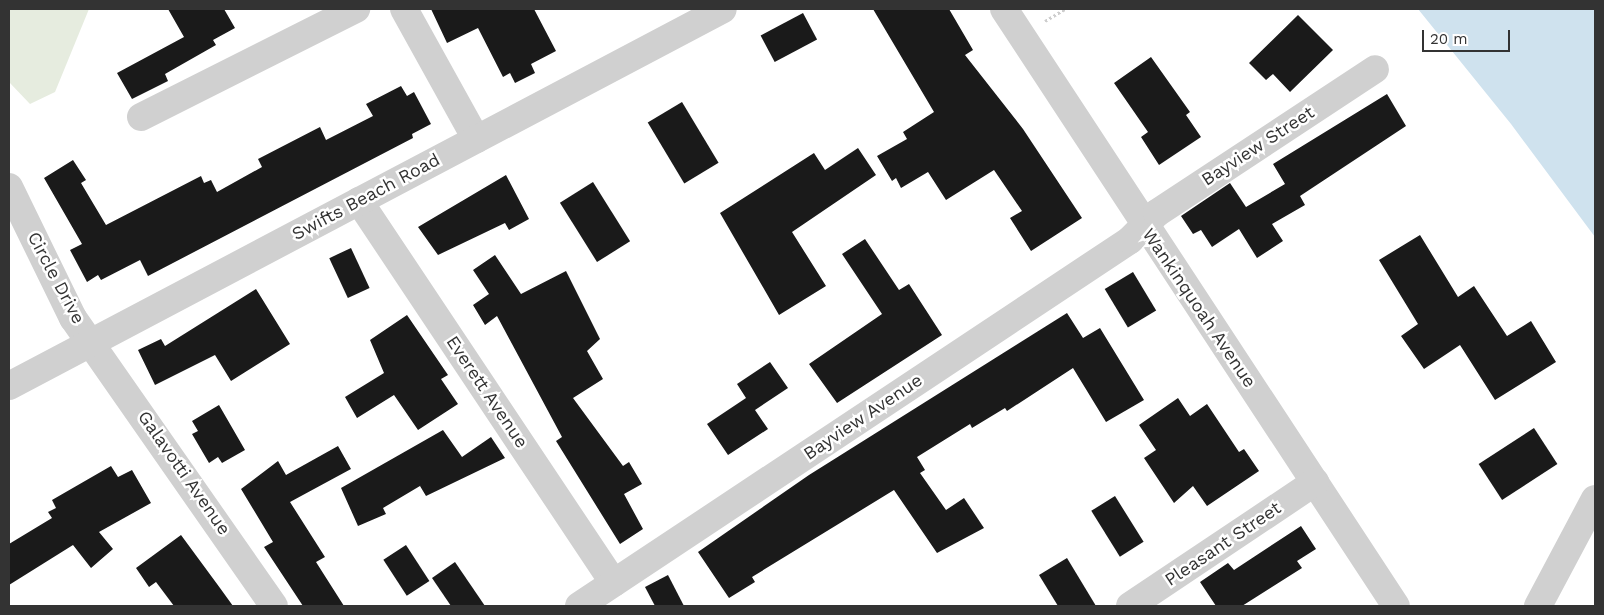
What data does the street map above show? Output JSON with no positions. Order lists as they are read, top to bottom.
{
  "streets": {
    "street": [
      "Bayview Street",
      "Swifts Beach Road",
      "Circle Drive",
      "Wankinquoah Avenue",
      "Everett Avenue",
      "Bayview Avenue",
      "Galavotti Avenue",
      "Pleasant Street"
    ]
  },
  "crossings": [
    ["Bayview Street", "Wankinquoah Avenue"],
    ["Bayview Street", "Bayview Avenue"],
    ["Swifts Beach Road", "Circle Drive"],
    ["Swifts Beach Road", "Everett Avenue"],
    ["Swifts Beach Road", "Galavotti Avenue"],
    ["Circle Drive", "Galavotti Avenue"],
    ["Wankinquoah Avenue", "Bayview Avenue"],
    ["Wankinquoah Avenue", "Pleasant Street"],
    ["Everett Avenue", "Bayview Avenue"]
  ],
  "scale_bar": "20 m"
}
